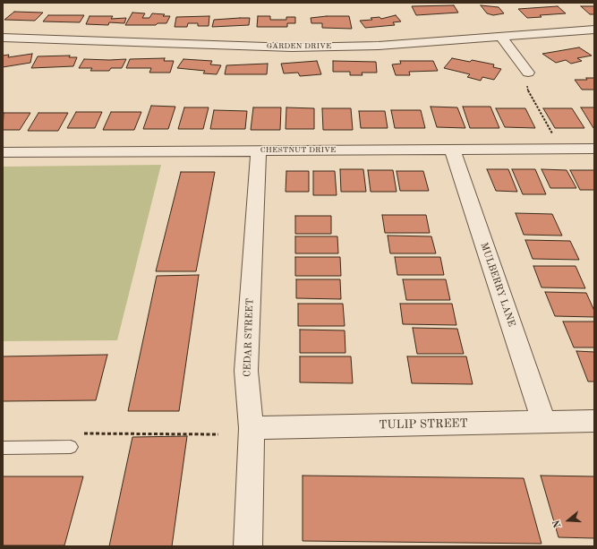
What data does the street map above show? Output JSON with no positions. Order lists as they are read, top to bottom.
{
  "streets": {
    "street": [
      "GARDEN DRIVE",
      "CHESTNUT DRIVE",
      "MULBERRY LANE",
      "CEDAR STREET",
      "TULIP STREET"
    ]
  },
  "crossings": [
    ["CHESTNUT DRIVE", "MULBERRY LANE"],
    ["CHESTNUT DRIVE", "CEDAR STREET"],
    ["MULBERRY LANE", "TULIP STREET"],
    ["CEDAR STREET", "TULIP STREET"]
  ],
  "north": "left"
}
